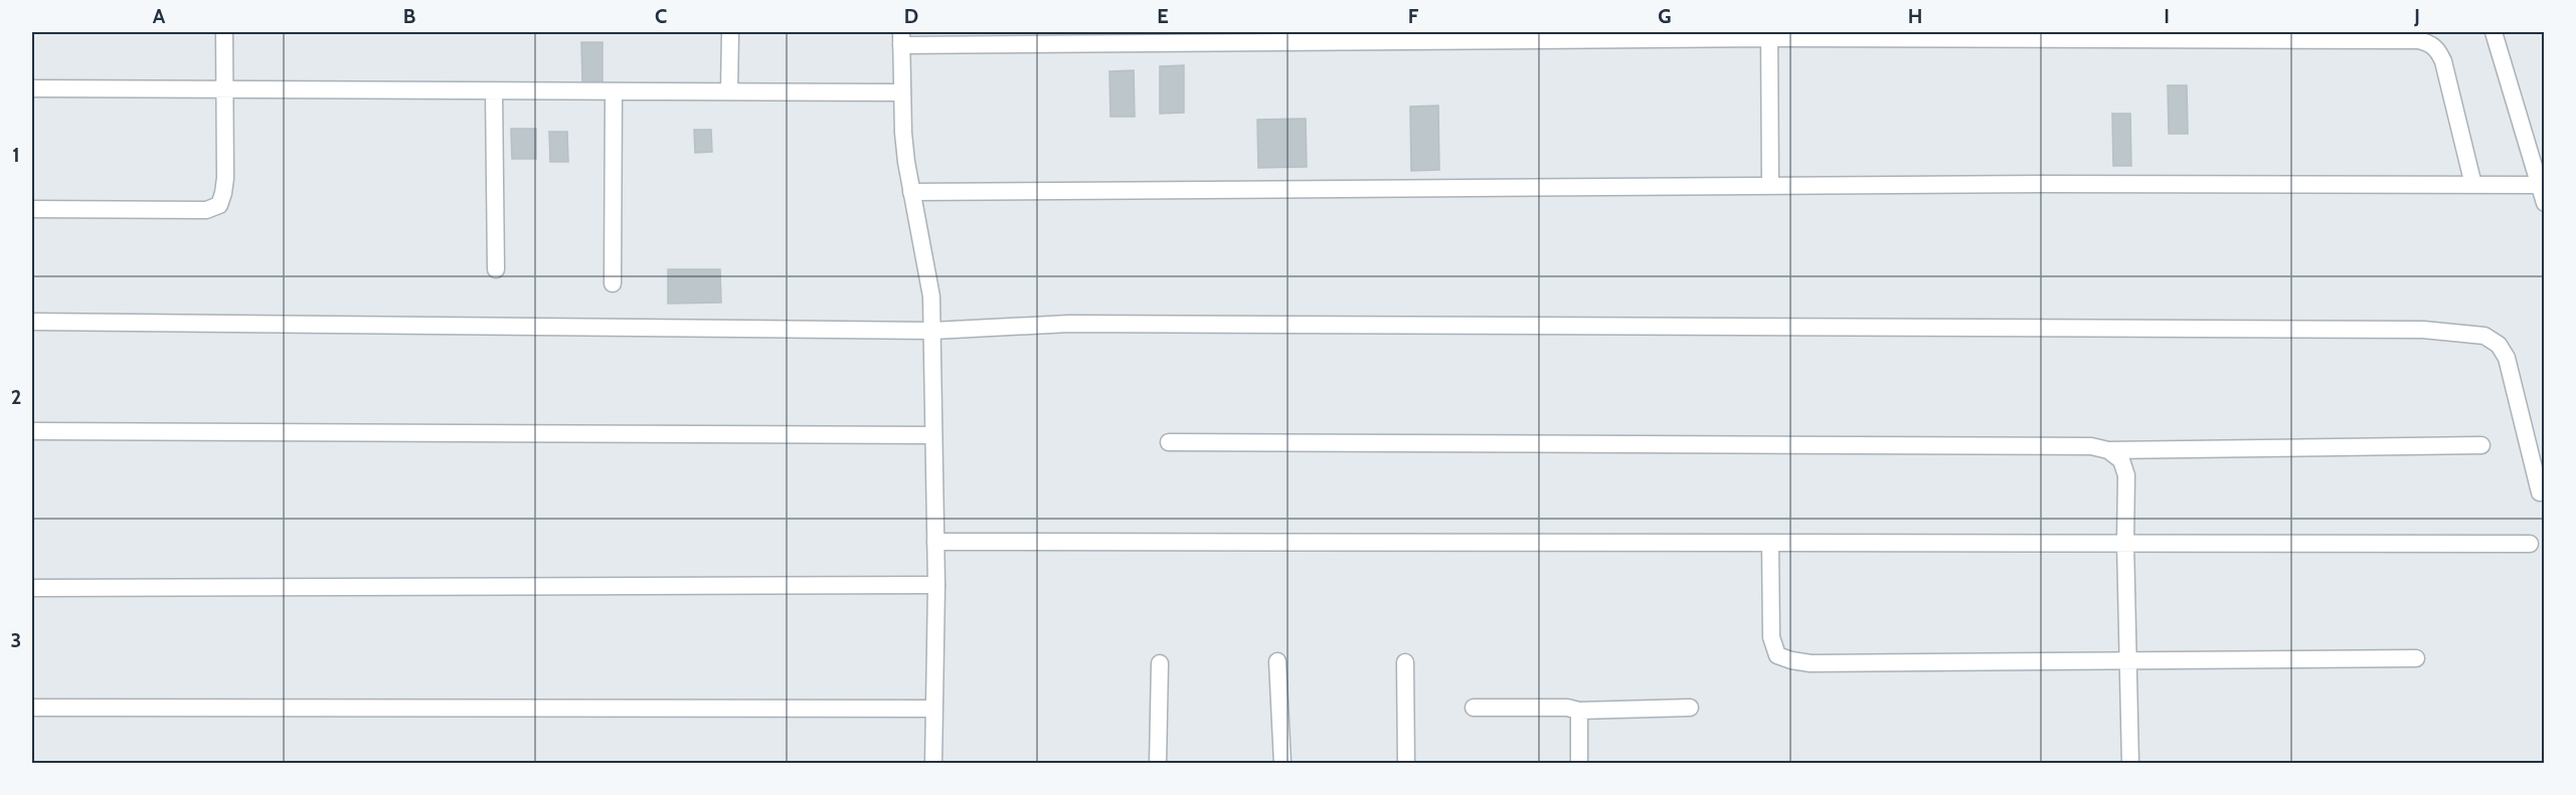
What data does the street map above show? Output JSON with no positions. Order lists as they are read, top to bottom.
{
  "grid": {
    "columns": [
      "A",
      "B",
      "C",
      "D",
      "E",
      "F",
      "G",
      "H",
      "I",
      "J"
    ],
    "rows": ["1", "2", "3"]
  }
}
